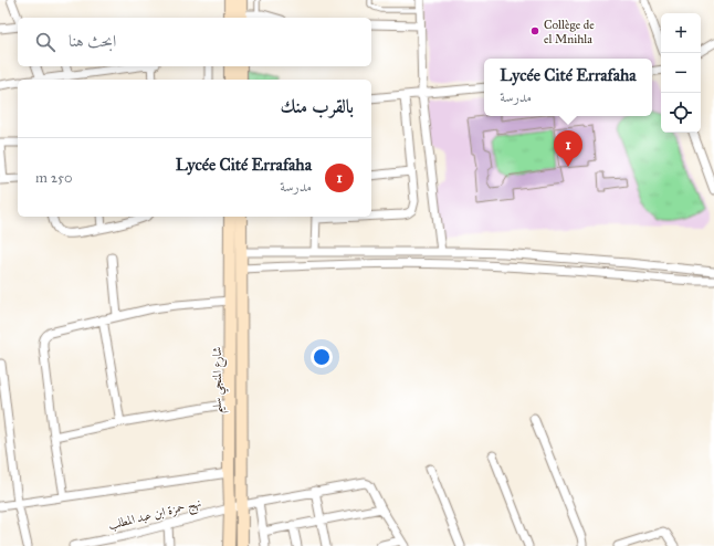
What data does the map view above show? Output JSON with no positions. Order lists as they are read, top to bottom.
{
  "streets": {
    "main road": ["شارع المنجي سليم"],
    "street": ["نهج حمزة ابن عبد المطلب"]
  },
  "crossings": [
    ["شارع المنجي سليم", "نهج حمزة ابن عبد المطلب"]
  ],
  "places": ["Collège de el Mnihla"],
  "page": {
    "map_buttons": ["+", "−"],
    "search": "ابحث هنا",
    "popup": ["Lycée Cité Errafaha", "مدرسة"],
    "heading": "بالقرب منك",
    "pins": "1",
    "list": [
      {
        "mark": "1",
        "name": "Lycée Cité Errafaha",
        "note": "مدرسة",
        "value": "250 m"
      }
    ]
  }
}
